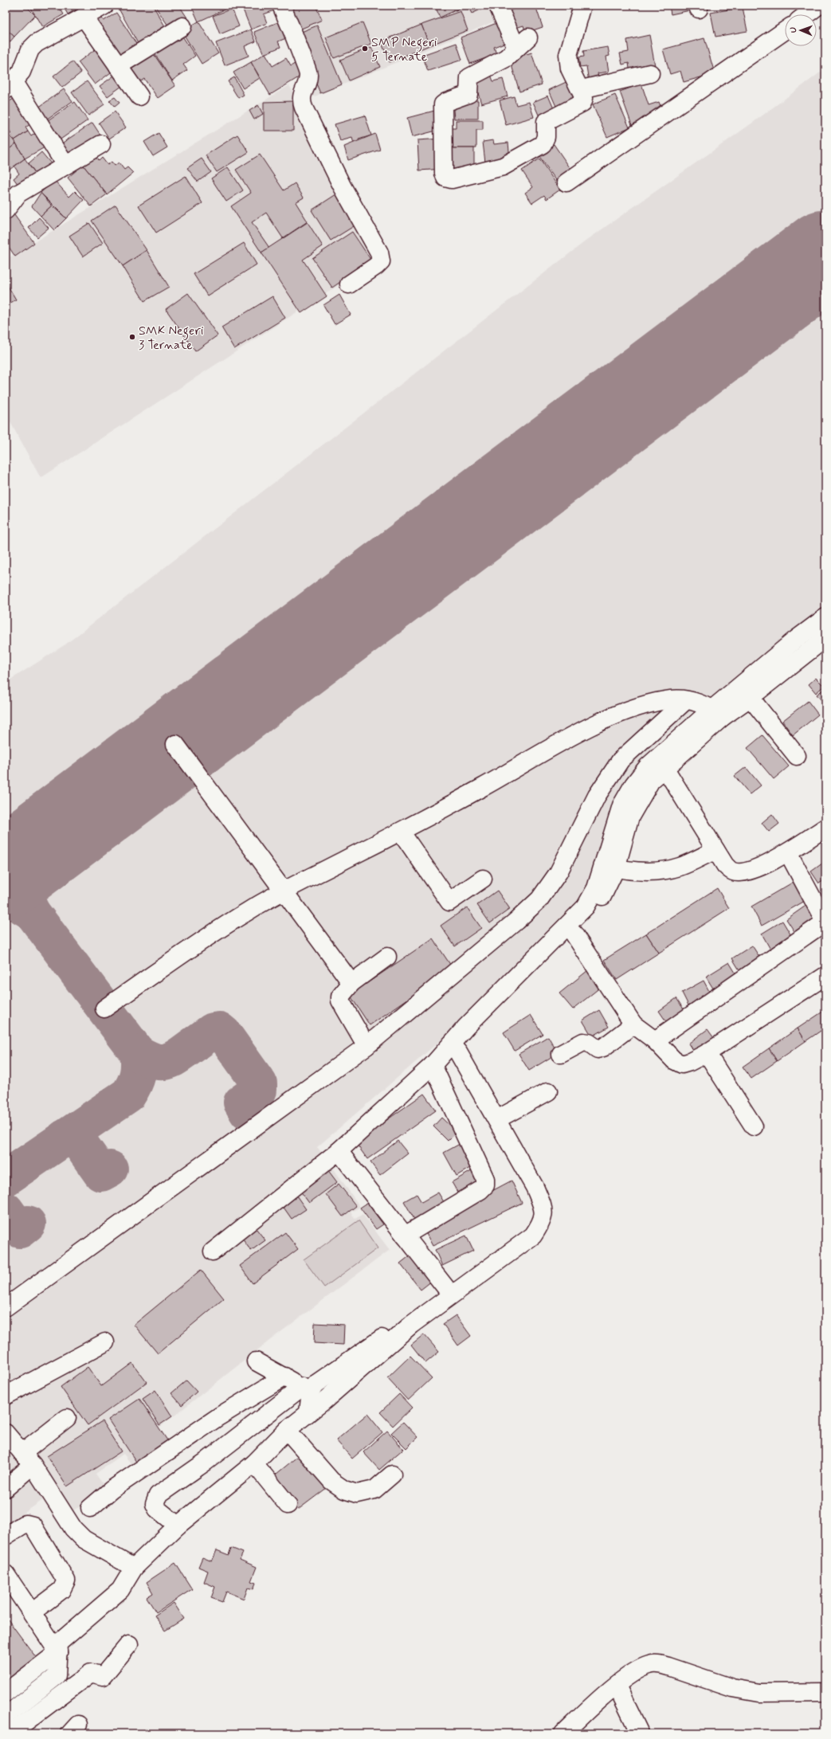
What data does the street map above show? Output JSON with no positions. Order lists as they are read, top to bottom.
{
  "places": ["SMP Negeri 5 Ternate", "SMK Negeri 3 Ternate"],
  "north": "left"
}
